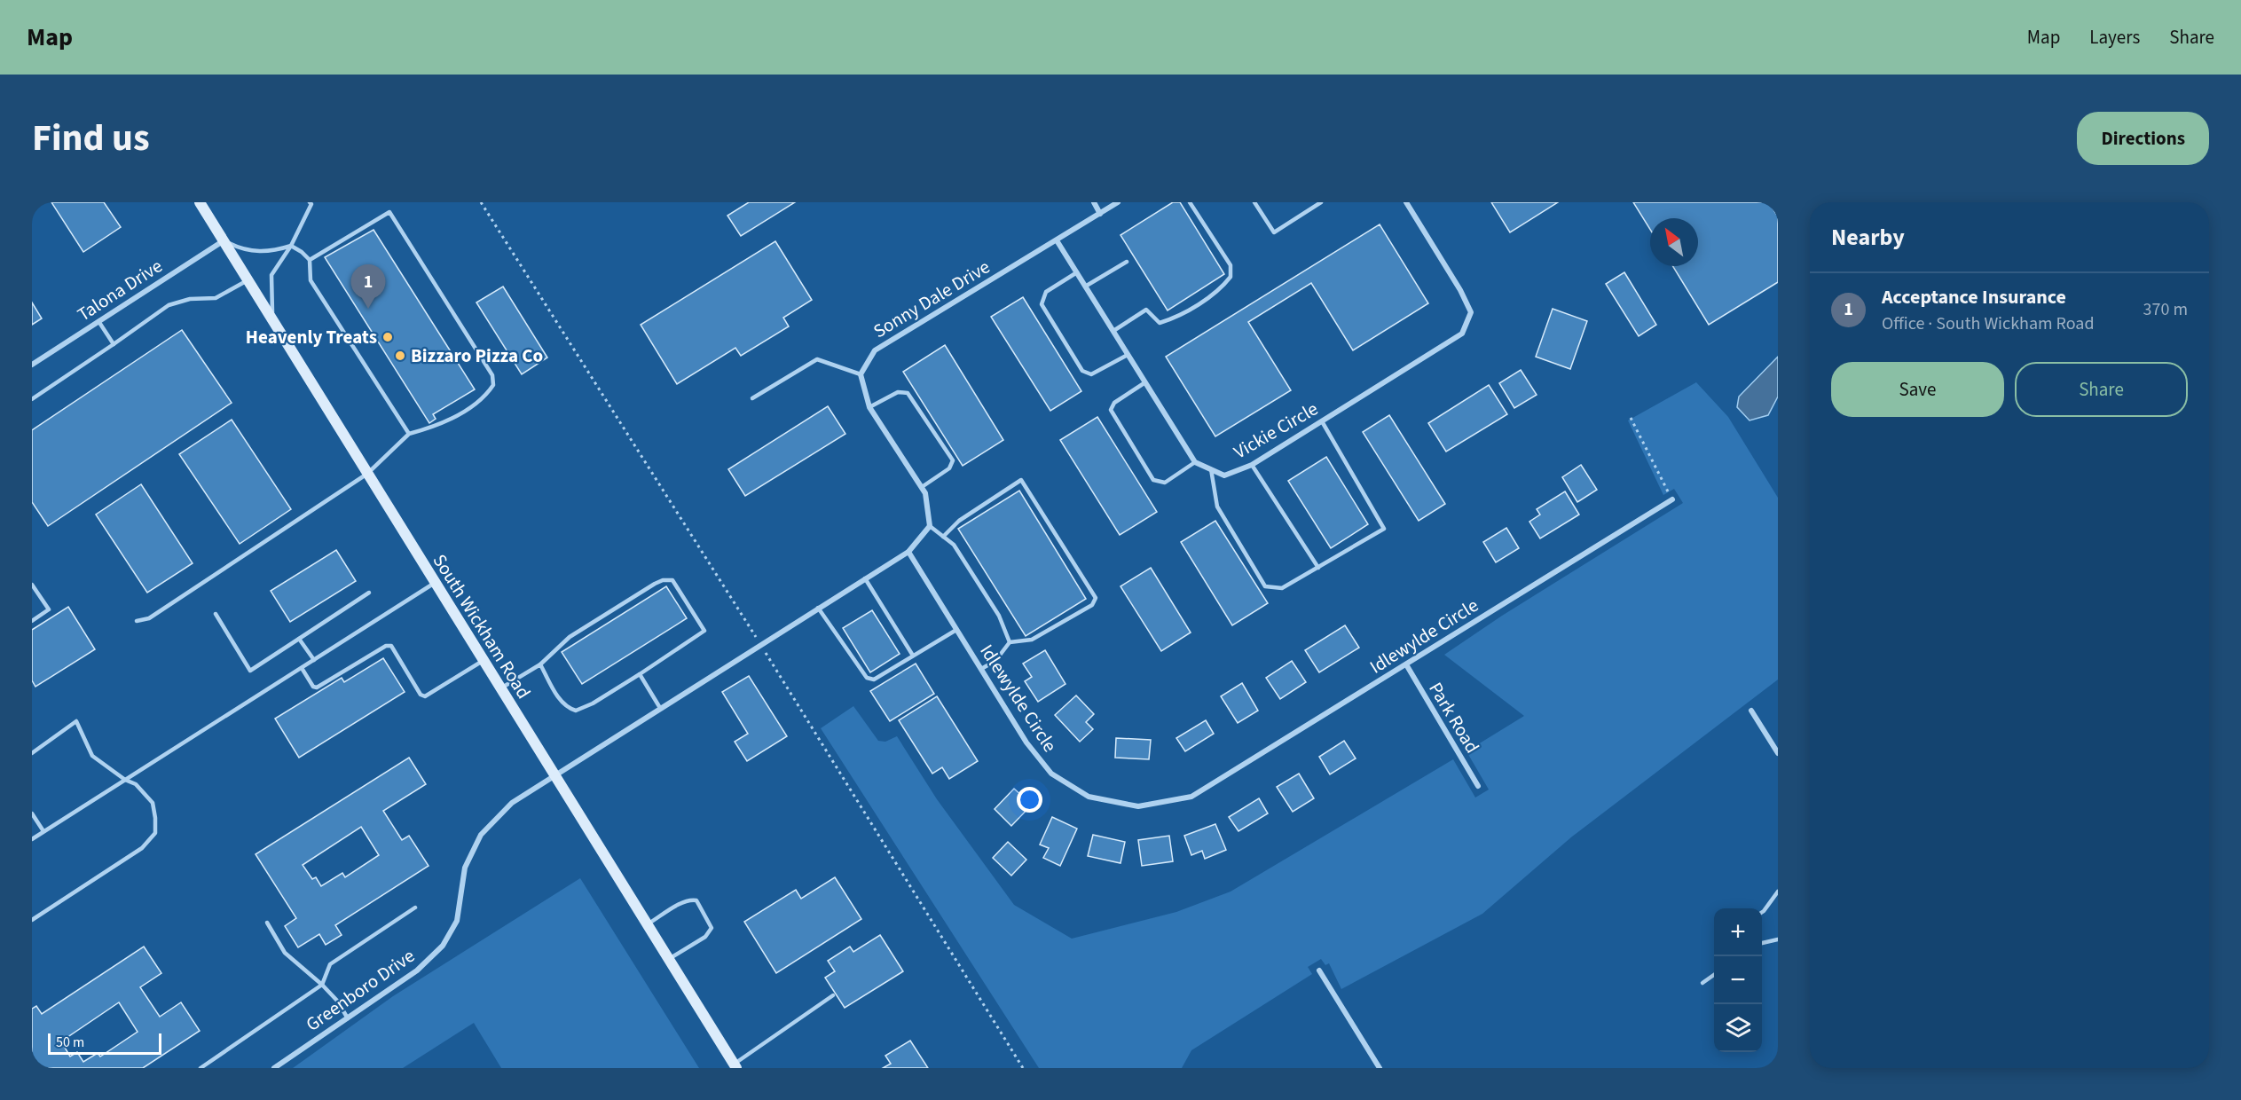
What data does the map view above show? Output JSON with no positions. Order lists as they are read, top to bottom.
{
  "streets": {
    "main road": ["South Wickham Road"],
    "street": [
      "Talona Drive",
      "Sonny Dale Drive",
      "Vickie Circle",
      "Idlewylde Circle",
      "Park Road",
      "Greenboro Drive"
    ]
  },
  "crossings": [
    ["Talona Drive", "South Wickham Road"],
    ["South Wickham Road", "Greenboro Drive"],
    ["Idlewylde Circle", "Park Road"]
  ],
  "places": ["Heavenly Treats", "Bizzaro Pizza Co"],
  "scale_bar": "50 m",
  "north": "top left",
  "page": {
    "header": "Map",
    "nav": ["Map", "Layers", "Share"],
    "title": "Find us",
    "buttons": [
      "Directions",
      ["Save", "Share"]
    ],
    "heading": "Nearby",
    "pins": "1",
    "list": [
      {
        "mark": "1",
        "name": "Acceptance Insurance",
        "note": "Office · South Wickham Road",
        "value": "370 m"
      }
    ],
    "map_buttons": ["+", "−"],
    "scale": "50 m"
  }
}
